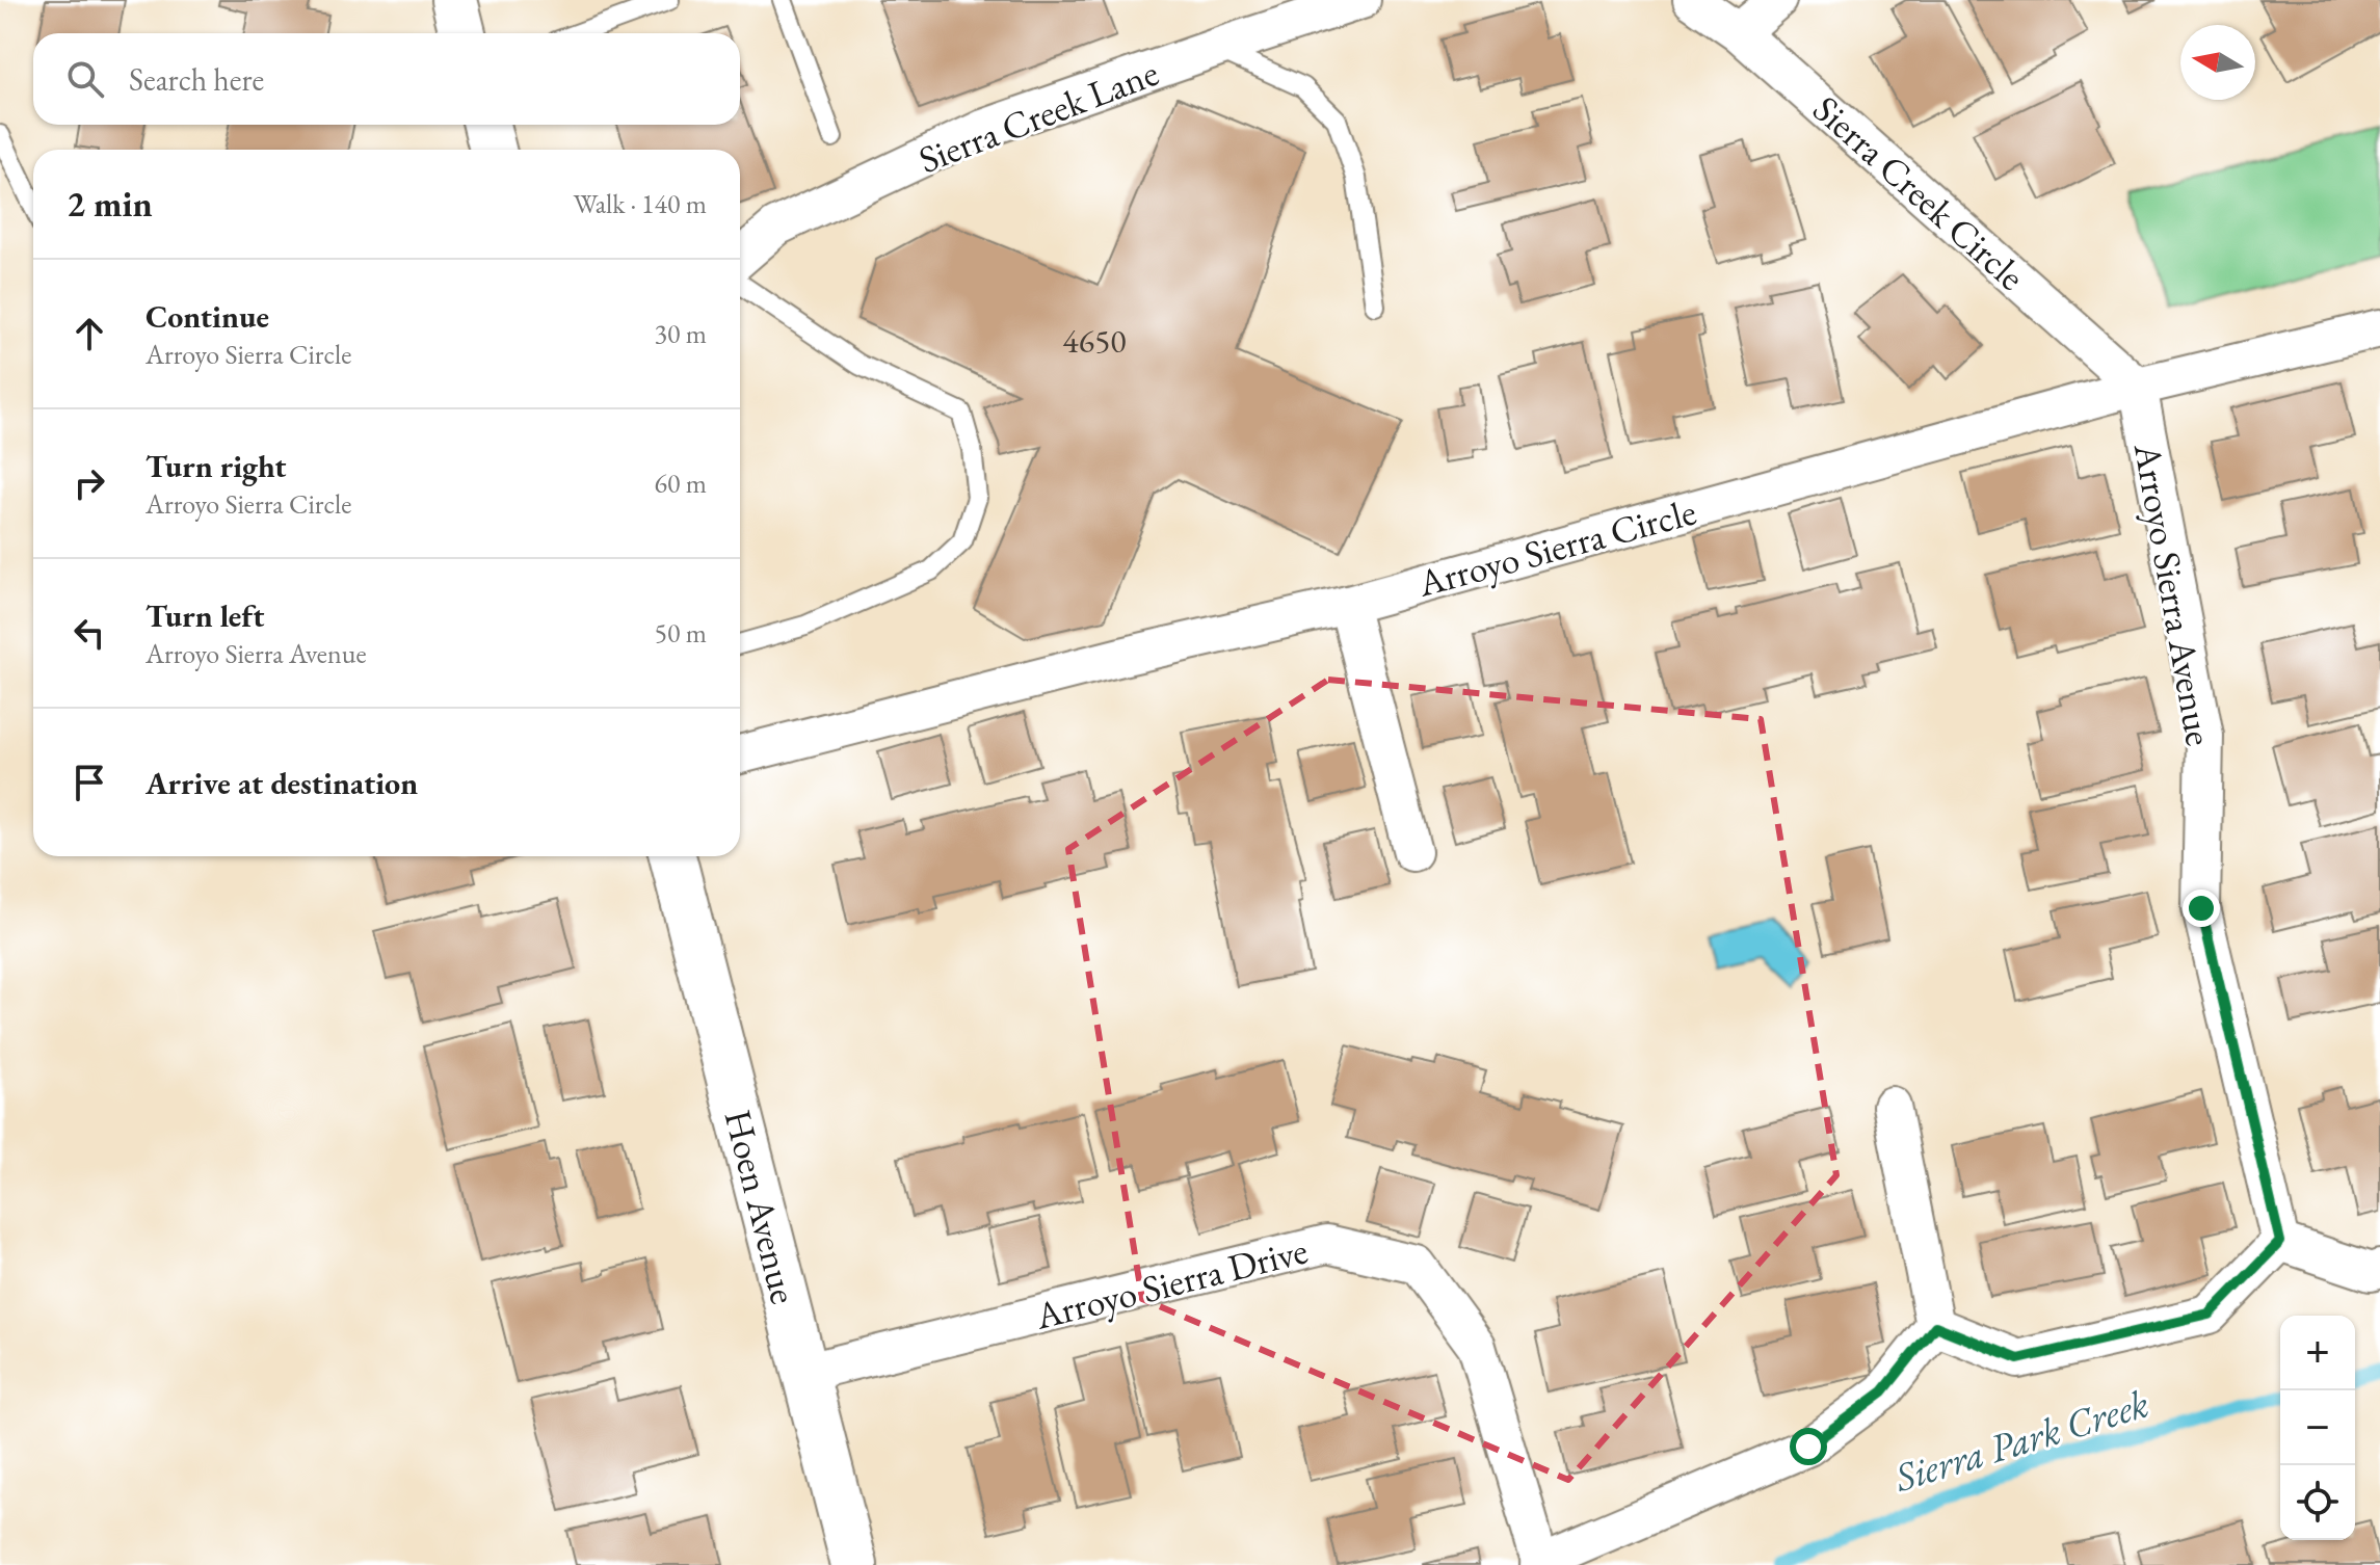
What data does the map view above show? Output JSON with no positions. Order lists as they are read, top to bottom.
{
  "streets": {
    "street": [
      "Sierra Creek Lane",
      "Sierra Creek Circle",
      "Arroyo Sierra Circle",
      "Arroyo Sierra Avenue",
      "Hoen Avenue",
      "Arroyo Sierra Drive"
    ]
  },
  "crossings": [
    ["Sierra Creek Circle", "Arroyo Sierra Circle"],
    ["Sierra Creek Circle", "Arroyo Sierra Avenue"],
    ["Arroyo Sierra Circle", "Arroyo Sierra Avenue"],
    ["Hoen Avenue", "Arroyo Sierra Drive"]
  ],
  "water": ["Sierra Park Creek"],
  "house_numbers": ["4650"],
  "north": "left",
  "page": {
    "search": "Search here",
    "heading": ["2 min", "Walk · 140 m"],
    "list": [
      ["Continue", "Arroyo Sierra Circle", "30 m"],
      ["Turn right", "Arroyo Sierra Circle", "60 m"],
      ["Turn left", "Arroyo Sierra Avenue", "50 m"],
      "Arrive at destination"
    ],
    "map_buttons": ["+", "−"]
  }
}
